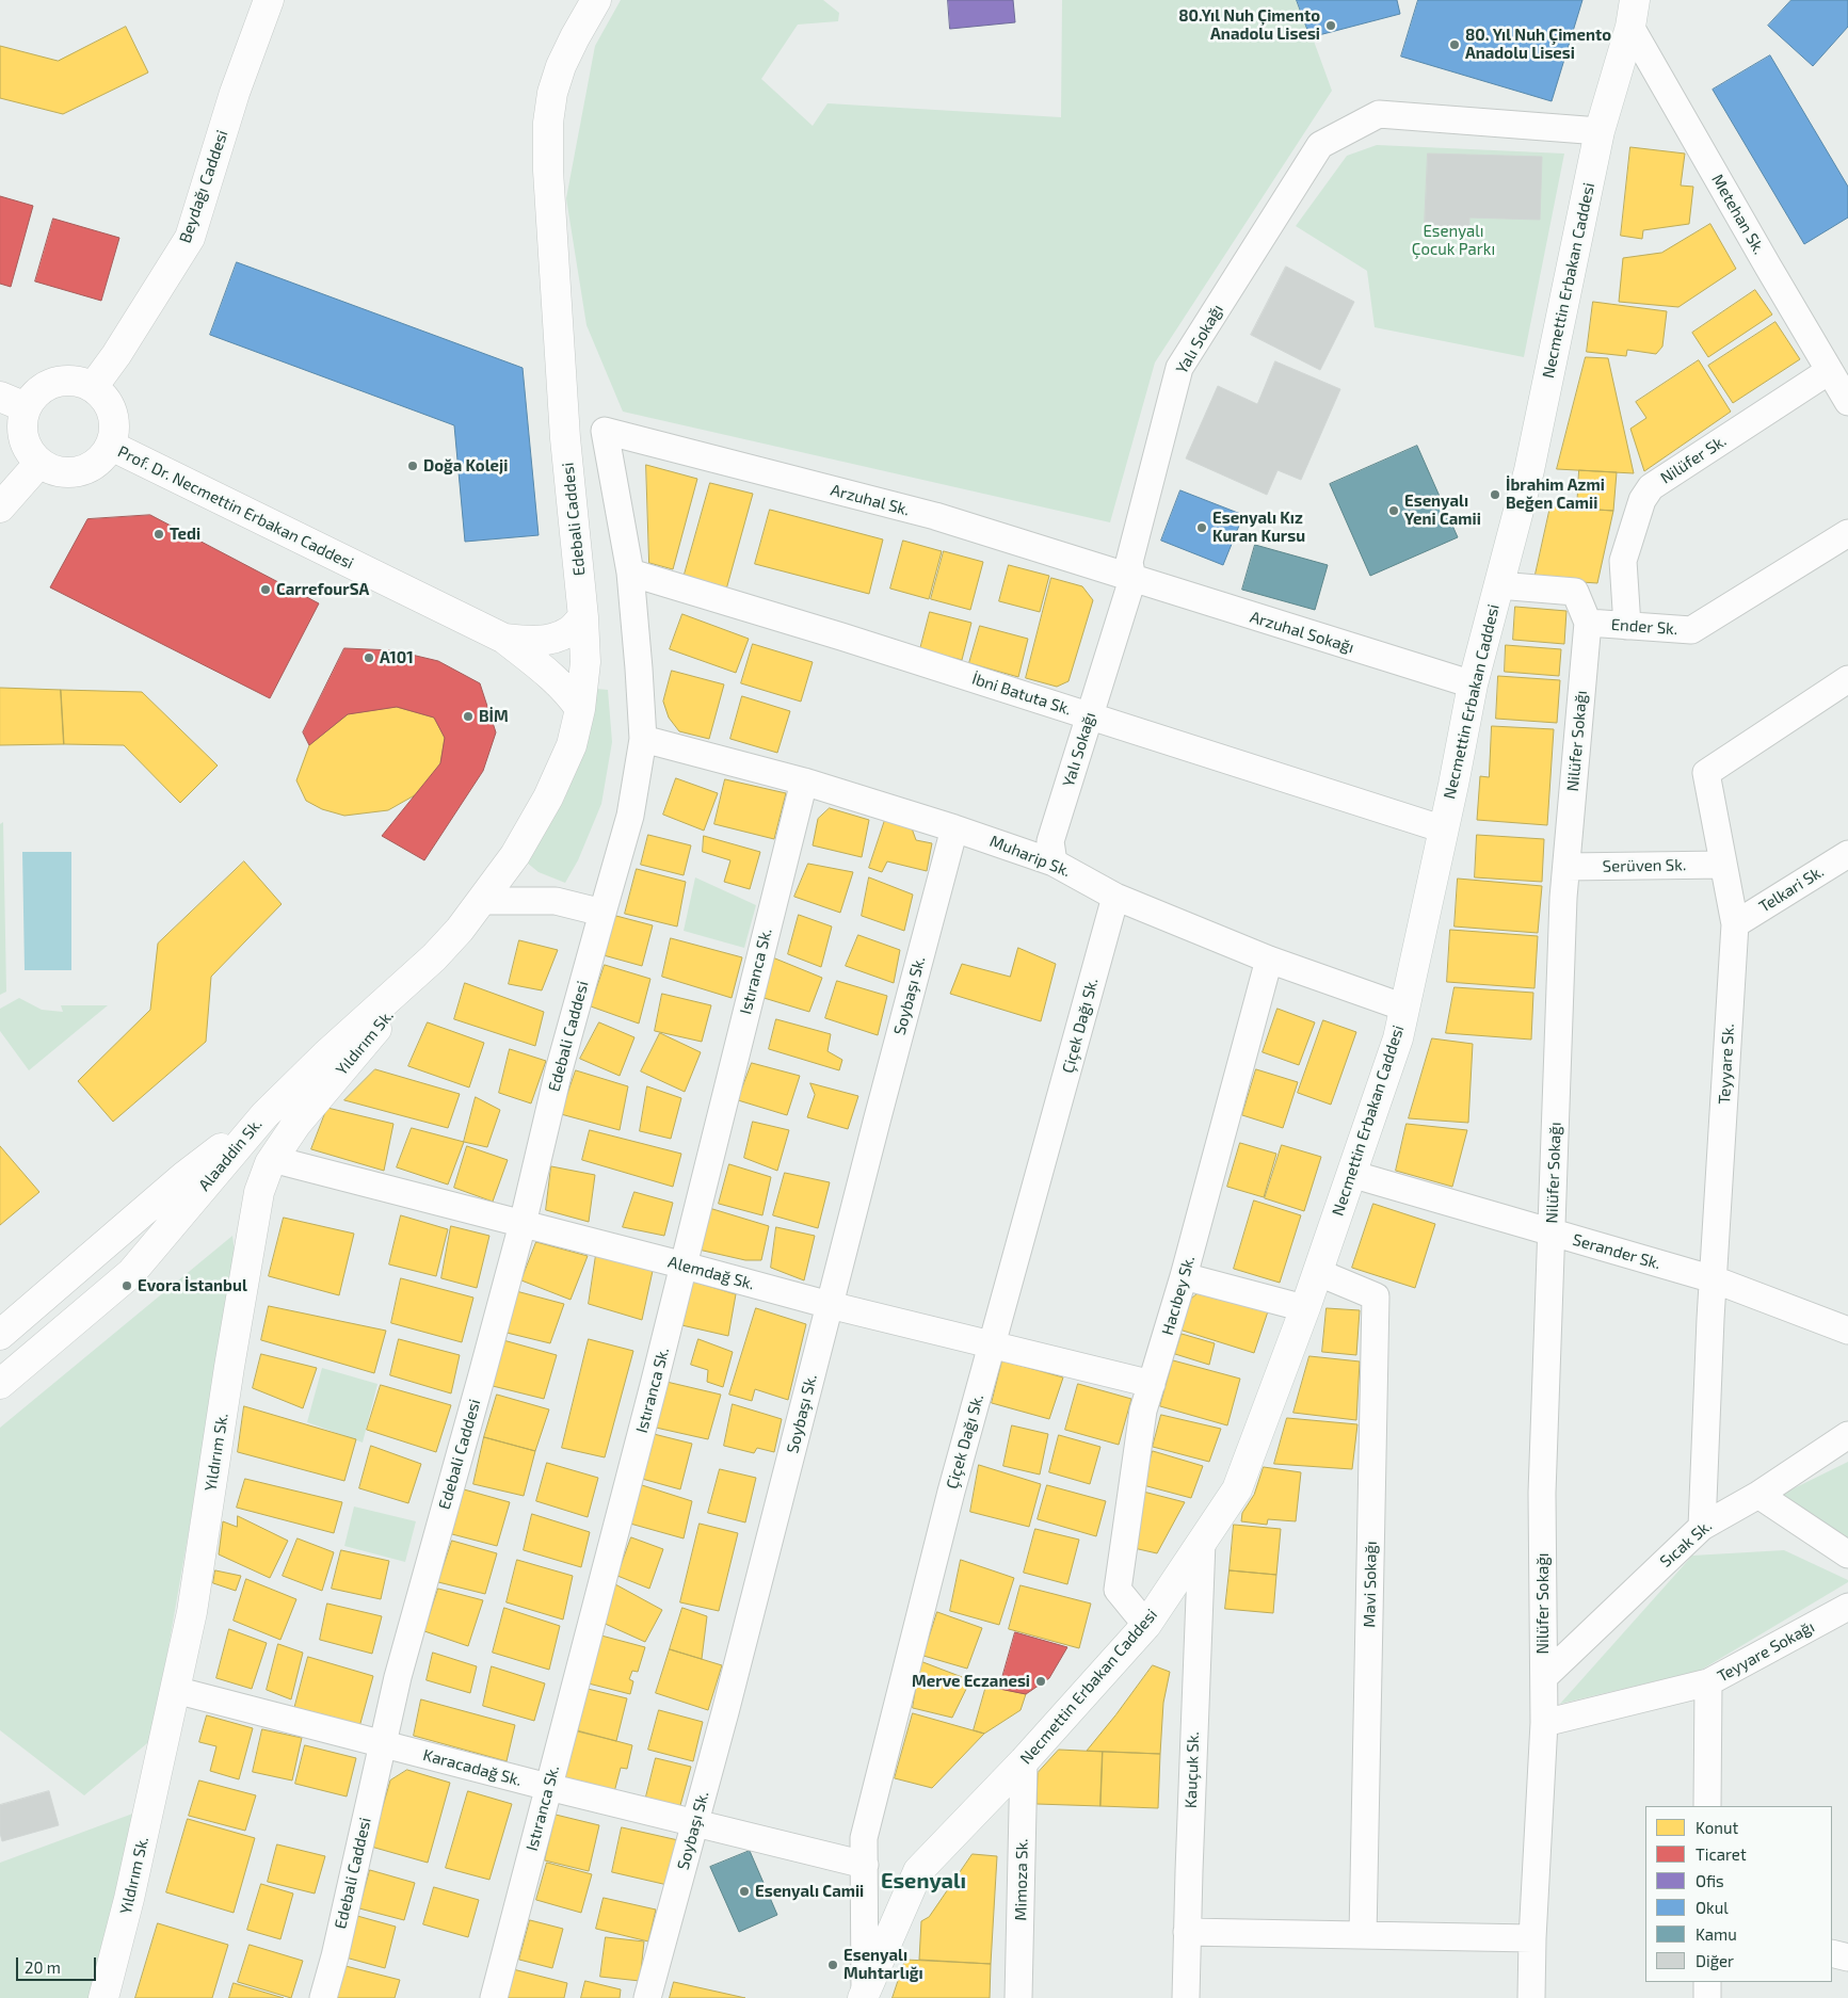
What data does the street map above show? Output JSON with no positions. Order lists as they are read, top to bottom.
{
  "streets": {
    "street": [
      "Beydağı Caddesi",
      "Metehan Sk.",
      "Necmettin Erbakan Caddesi",
      "Yalı Sokağı",
      "Nilüfer Sk.",
      "Arzuhal Sk.",
      "Prof. Dr. Necmettin Erbakan Caddesi",
      "Edebali Caddesi",
      "Ender Sk.",
      "Arzuhal Sokağı",
      "İbni Batuta Sk.",
      "Nilüfer Sokağı",
      "Muharip Sk.",
      "Serüven Sk.",
      "Telkari Sk.",
      "Istıranca Sk.",
      "Soybaşı Sk.",
      "Çiçek Dağı Sk.",
      "Yıldırım Sk.",
      "Teyyare Sk.",
      "Alaaddin Sk.",
      "Serander Sk.",
      "Alemdağ Sk.",
      "Hacıbey Sk.",
      "Sıcak Sk.",
      "Mavi Sokağı",
      "Teyyare Sokağı",
      "Karacadağ Sk.",
      "Kauçuk Sk.",
      "Mimoza Sk."
    ]
  },
  "crossings": [
    ["Beydağı Caddesi", "Prof. Dr. Necmettin Erbakan Caddesi"],
    ["Metehan Sk.", "Necmettin Erbakan Caddesi"],
    ["Metehan Sk.", "Nilüfer Sk."],
    ["Necmettin Erbakan Caddesi", "Yalı Sokağı"],
    ["Necmettin Erbakan Caddesi", "Ender Sk."],
    ["Necmettin Erbakan Caddesi", "Arzuhal Sokağı"],
    ["Necmettin Erbakan Caddesi", "İbni Batuta Sk."],
    ["Necmettin Erbakan Caddesi", "Muharip Sk."],
    ["Necmettin Erbakan Caddesi", "Çiçek Dağı Sk."],
    ["Necmettin Erbakan Caddesi", "Serander Sk."],
    ["Necmettin Erbakan Caddesi", "Hacıbey Sk."],
    ["Necmettin Erbakan Caddesi", "Mavi Sokağı"],
    ["Necmettin Erbakan Caddesi", "Kauçuk Sk."],
    ["Necmettin Erbakan Caddesi", "Mimoza Sk."],
    ["Yalı Sokağı", "Arzuhal Sk."],
    ["Yalı Sokağı", "Arzuhal Sokağı"],
    ["Yalı Sokağı", "İbni Batuta Sk."],
    ["Yalı Sokağı", "Muharip Sk."],
    ["Nilüfer Sk.", "Ender Sk."],
    ["Arzuhal Sk.", "Edebali Caddesi"],
    ["Arzuhal Sk.", "Arzuhal Sokağı"],
    ["Edebali Caddesi", "İbni Batuta Sk."],
    ["Edebali Caddesi", "Muharip Sk."],
    ["Edebali Caddesi", "Yıldırım Sk."],
    ["Edebali Caddesi", "Alemdağ Sk."],
    ["Edebali Caddesi", "Karacadağ Sk."],
    ["Ender Sk.", "Nilüfer Sokağı"],
    ["Nilüfer Sokağı", "Serüven Sk."],
    ["Nilüfer Sokağı", "Serander Sk."],
    ["Nilüfer Sokağı", "Sıcak Sk."],
    ["Muharip Sk.", "Istıranca Sk."],
    ["Muharip Sk.", "Soybaşı Sk."],
    ["Muharip Sk.", "Çiçek Dağı Sk."],
    ["Muharip Sk.", "Hacıbey Sk."],
    ["Serüven Sk.", "Teyyare Sk."],
    ["Telkari Sk.", "Teyyare Sk."],
    ["Istıranca Sk.", "Alemdağ Sk."],
    ["Istıranca Sk.", "Karacadağ Sk."],
    ["Soybaşı Sk.", "Alemdağ Sk."],
    ["Soybaşı Sk.", "Karacadağ Sk."],
    ["Çiçek Dağı Sk.", "Alemdağ Sk."],
    ["Çiçek Dağı Sk.", "Karacadağ Sk."],
    ["Yıldırım Sk.", "Alaaddin Sk."],
    ["Yıldırım Sk.", "Alemdağ Sk."],
    ["Yıldırım Sk.", "Karacadağ Sk."],
    ["Teyyare Sk.", "Serander Sk."],
    ["Teyyare Sk.", "Sıcak Sk."],
    ["Alemdağ Sk.", "Hacıbey Sk."]
  ],
  "districts": ["Esenyalı"],
  "parks": ["Esenyalı Çocuk Parkı"],
  "places": [
    "80.Yıl Nuh Çimento Anadolu Lisesi",
    "80. Yıl Nuh Çimento Anadolu Lisesi",
    "Doğa Koleji",
    "İbrahim Azmi Beğen Camii",
    "Esenyalı Yeni Camii",
    "Esenyalı Kız Kuran Kursu",
    "Tedi",
    "CarrefourSA",
    "A101",
    "BİM",
    "Evora İstanbul",
    "Merve Eczanesi",
    "Esenyalı Camii",
    "Esenyalı Muhtarlığı"
  ],
  "legend": [
    "Konut",
    "Ticaret",
    "Ofis",
    "Okul",
    "Kamu",
    "Diğer"
  ],
  "scale_bar": "20 m"
}
